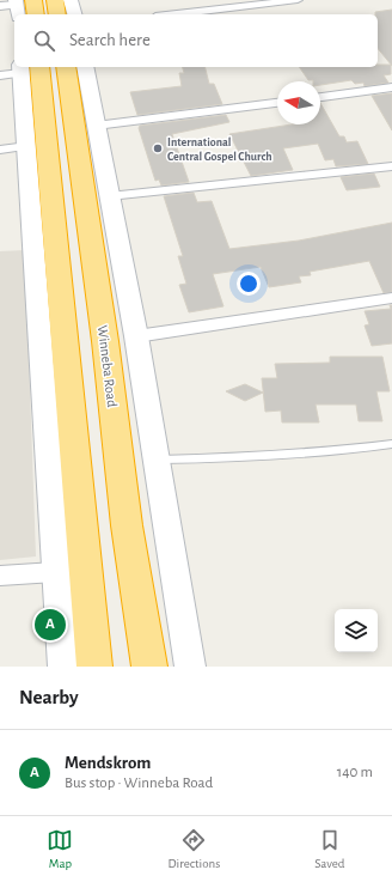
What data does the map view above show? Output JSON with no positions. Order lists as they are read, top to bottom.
{
  "streets": {
    "highway": ["Winneba Road"]
  },
  "places": ["International Central Gospel Church"],
  "north": "left",
  "page": {
    "search": "Search here",
    "pins": "A",
    "heading": "Nearby",
    "list": [
      {
        "mark": "A",
        "name": "Mendskrom",
        "note": "Bus stop · Winneba Road",
        "value": "140 m"
      }
    ],
    "nav": ["Map", "Directions", "Saved"]
  }
}
